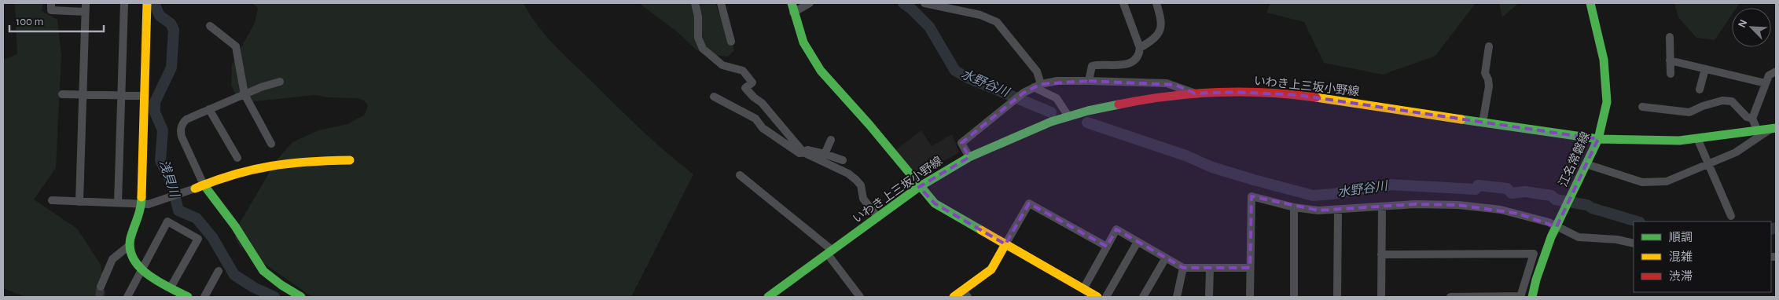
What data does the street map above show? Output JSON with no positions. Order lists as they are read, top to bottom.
{
  "streets": {
    "main road": ["いわき上三坂小野線", "江名常磐線"]
  },
  "crossings": [
    ["いわき上三坂小野線", "江名常磐線"]
  ],
  "water": ["水野谷川", "浅貝川"],
  "legend": ["順調", "混雑", "渋滞"],
  "scale_bar": "100 m",
  "north": "top left"
}
